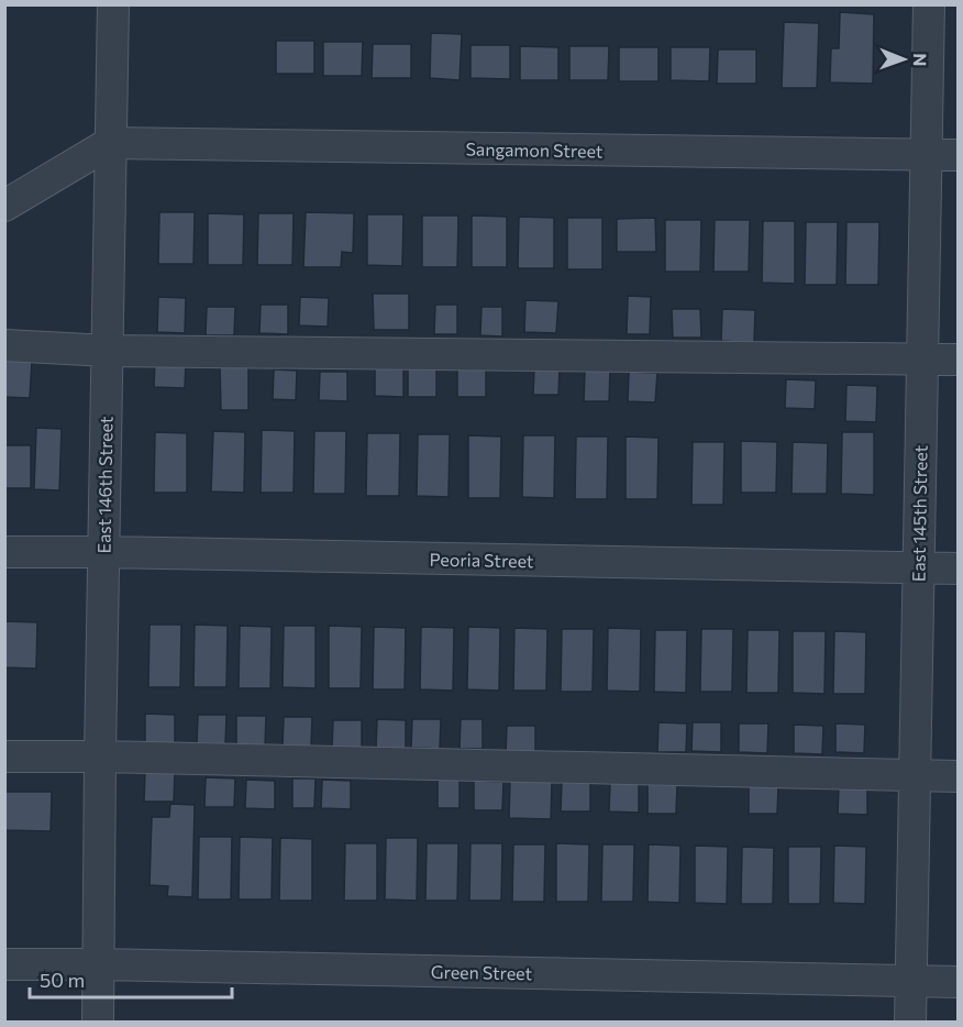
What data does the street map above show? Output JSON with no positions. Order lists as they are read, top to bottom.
{
  "streets": {
    "street": [
      "Sangamon Street",
      "East 146th Street",
      "East 145th Street",
      "Peoria Street",
      "Green Street"
    ]
  },
  "crossings": [
    ["Sangamon Street", "East 146th Street"],
    ["Sangamon Street", "East 145th Street"],
    ["East 146th Street", "Peoria Street"],
    ["East 146th Street", "Green Street"],
    ["East 145th Street", "Peoria Street"],
    ["East 145th Street", "Green Street"]
  ],
  "scale_bar": "50 m",
  "north": "right"
}
